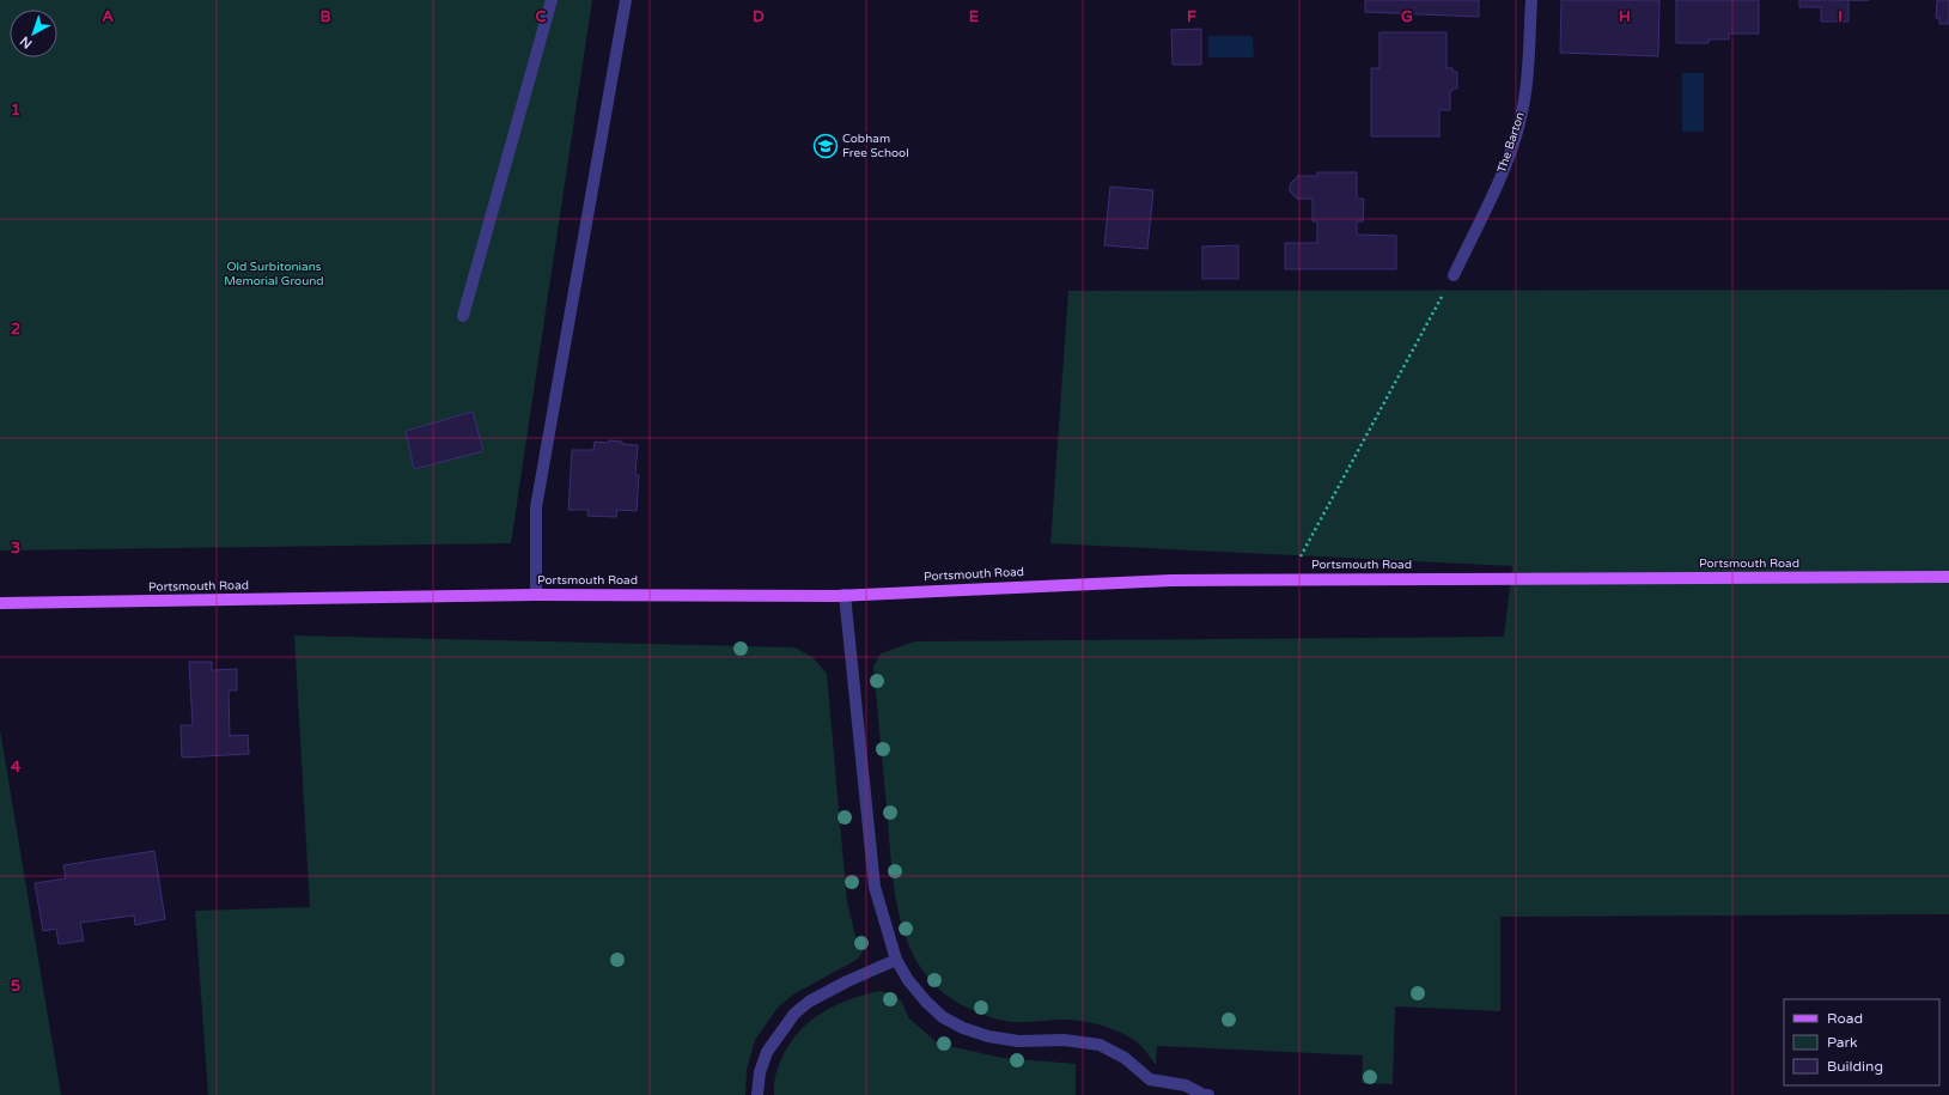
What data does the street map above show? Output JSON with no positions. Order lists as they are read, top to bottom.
{
  "streets": {
    "main road": ["Portsmouth Road"],
    "street": ["The Barton"]
  },
  "parks": ["Old Surbitonians Memorial Ground"],
  "places": {
    "school or university": ["Cobham Free School"]
  },
  "legend": ["Road", "Park", "Building"],
  "north": "bottom left",
  "grid": {
    "columns": [
      "A",
      "B",
      "C",
      "D",
      "E",
      "F",
      "G",
      "H",
      "I"
    ],
    "rows": [
      "1",
      "2",
      "3",
      "4",
      "5"
    ]
  }
}
